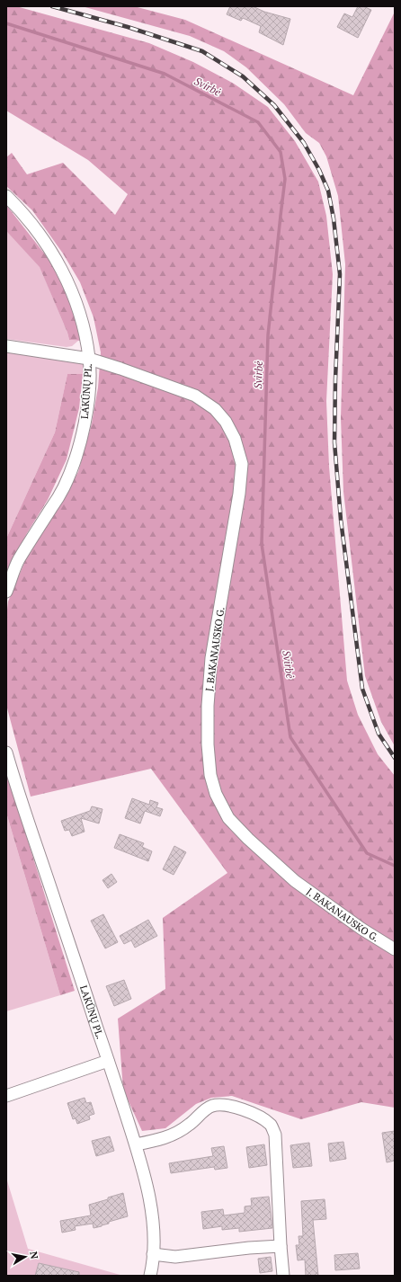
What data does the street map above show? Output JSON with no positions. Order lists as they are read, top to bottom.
{
  "streets": {
    "street": ["LAKŪNŲ PL.", "J. BAKANAUSKO G."]
  },
  "crossings": [
    ["LAKŪNŲ PL.", "J. BAKANAUSKO G."]
  ],
  "water": ["Svirbė"],
  "north": "right"
}
